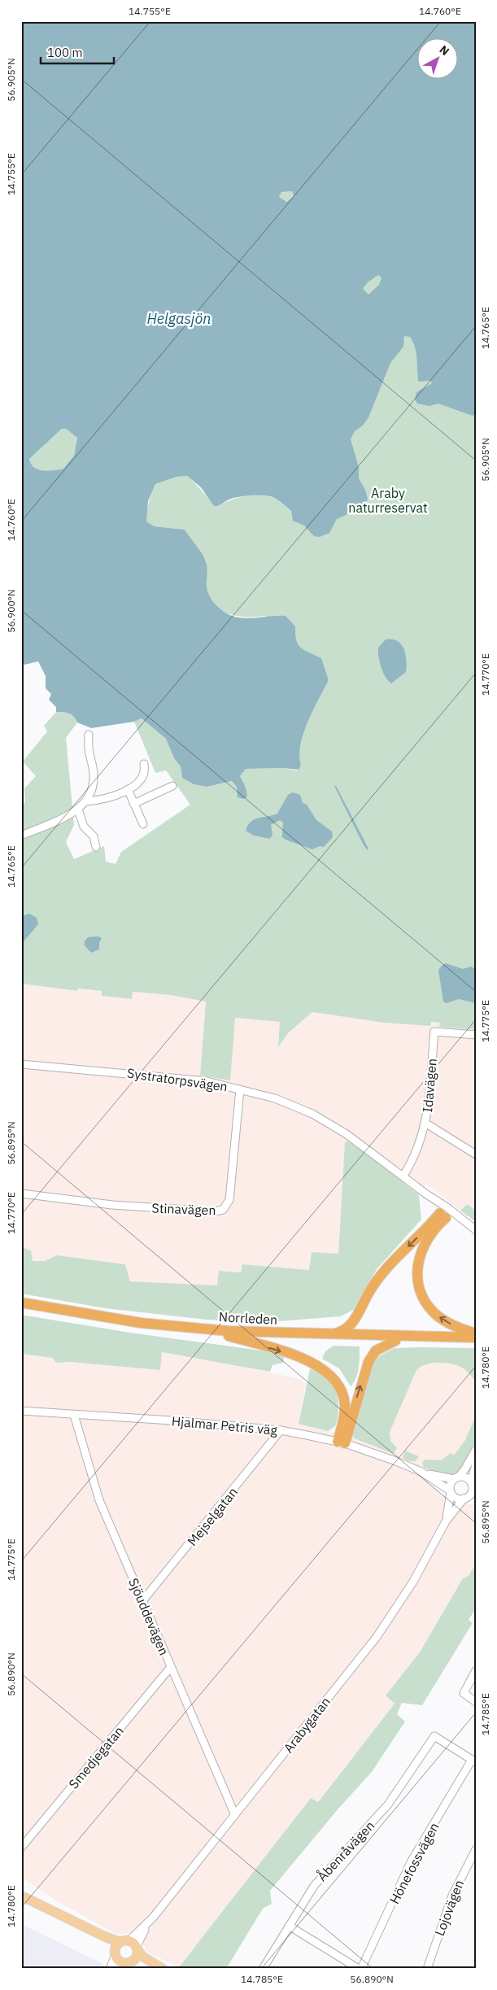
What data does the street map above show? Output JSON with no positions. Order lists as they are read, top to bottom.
{
  "streets": {
    "highway": ["Norrleden"],
    "street": [
      "Systratorpsvägen",
      "Idavägen",
      "Stinavägen",
      "Hjalmar Petris väg",
      "Mejselgatan",
      "Sjöuddevägen",
      "Arabygatan",
      "Smedjegatan",
      "Åbenråvägen",
      "Hönefossvägen",
      "Lojovägen"
    ]
  },
  "crossings": [
    ["Systratorpsvägen", "Idavägen"],
    ["Systratorpsvägen", "Stinavägen"],
    ["Hjalmar Petris väg", "Mejselgatan"],
    ["Hjalmar Petris väg", "Sjöuddevägen"],
    ["Hjalmar Petris väg", "Arabygatan"],
    ["Mejselgatan", "Sjöuddevägen"],
    ["Sjöuddevägen", "Arabygatan"],
    ["Sjöuddevägen", "Smedjegatan"],
    ["Åbenråvägen", "Hönefossvägen"]
  ],
  "water": ["Helgasjön"],
  "parks": ["Araby naturreservat"],
  "scale_bar": "100 m",
  "north": "top right",
  "coordinates": [
    "14.755°E",
    "14.760°E",
    "56.905°N",
    "14.765°E",
    "56.900°N",
    "14.770°E",
    "14.775°E",
    "56.895°N",
    "14.780°E",
    "56.890°N",
    "14.785°E"
  ]
}
